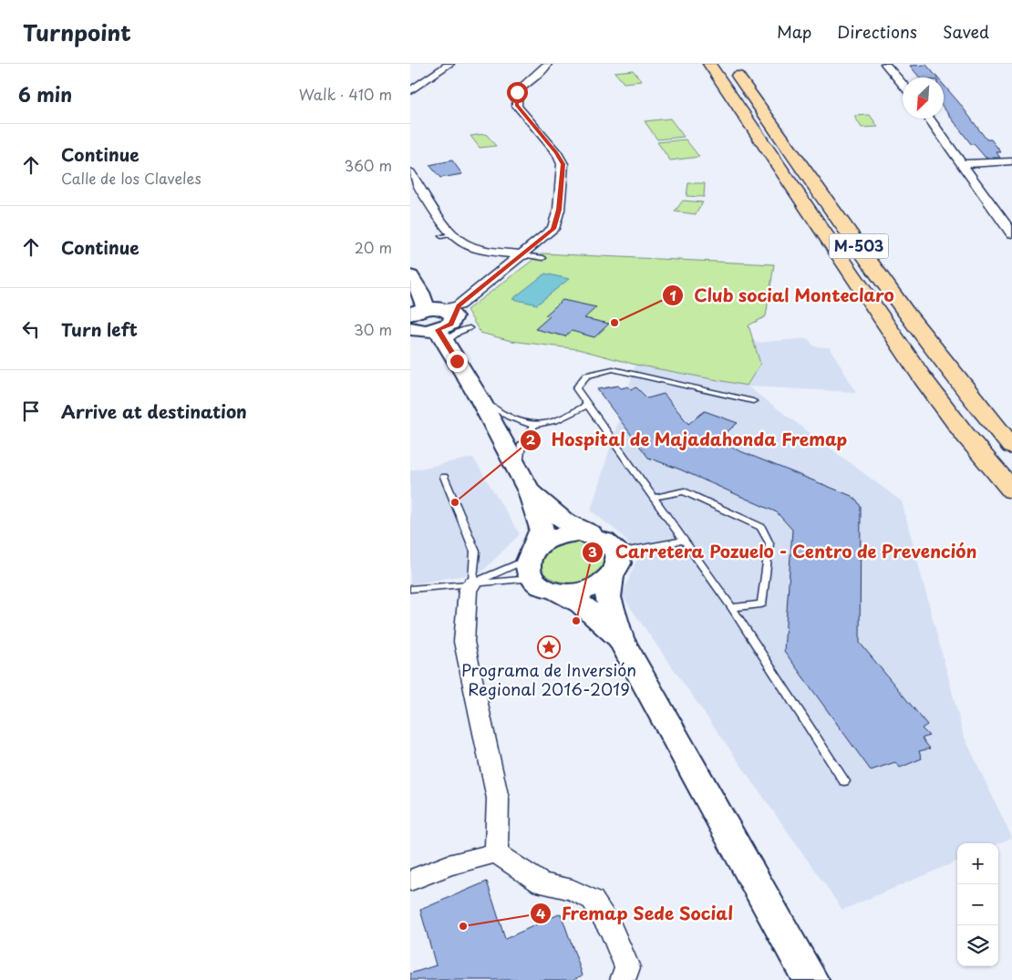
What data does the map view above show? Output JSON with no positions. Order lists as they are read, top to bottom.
{
  "streets": {
    "highway": ["M-503"]
  },
  "places": {
    "other": [
      "Club social Monteclaro",
      "Hospital de Majadahonda Fremap",
      "Carretera Pozuelo - Centro de Prevención",
      "Fremap Sede Social"
    ],
    "place": ["Programa de Inversión Regional 2016-2019"]
  },
  "north": "bottom left",
  "page": {
    "header": "Turnpoint",
    "nav": ["Map", "Directions", "Saved"],
    "heading": ["6 min", "Walk · 410 m"],
    "list": [
      ["Continue", "Calle de los Claveles", "360 m"],
      ["Continue", "20 m"],
      ["Turn left", "30 m"],
      "Arrive at destination"
    ],
    "map_buttons": ["+", "−"]
  }
}
